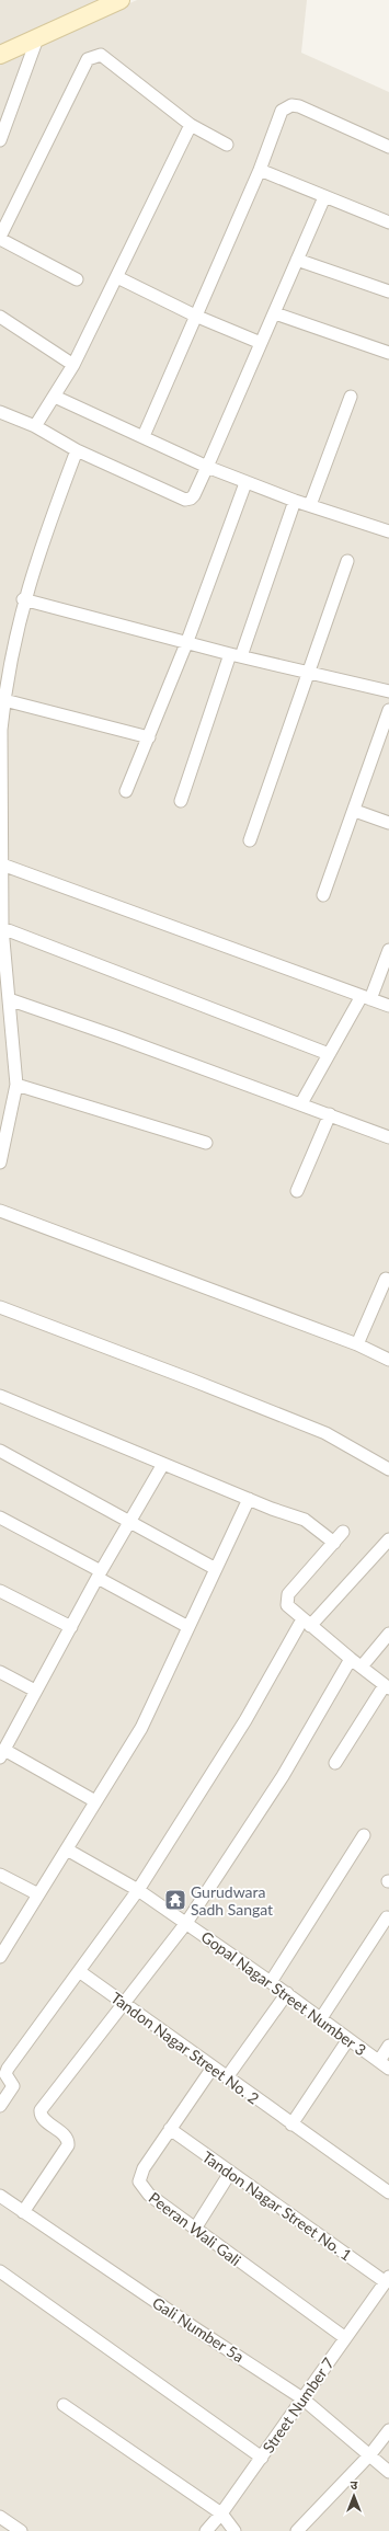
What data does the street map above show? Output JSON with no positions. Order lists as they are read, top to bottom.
{
  "streets": {
    "street": [
      "Gopal Nagar Street Number 3",
      "Tandon Nagar Street No. 2",
      "Tandon Nagar Street No. 1",
      "Peeran Wali Gali",
      "Gali Number 5a",
      "Street Number 7"
    ]
  },
  "crossings": [
    ["Tandon Nagar Street No. 2", "Peeran Wali Gali"],
    ["Tandon Nagar Street No. 1", "Peeran Wali Gali"],
    ["Tandon Nagar Street No. 1", "Street Number 7"],
    ["Peeran Wali Gali", "Street Number 7"],
    ["Gali Number 5a", "Street Number 7"]
  ],
  "places": {
    "temple": ["Gurudwara Sadh Sangat"]
  },
  "north": "top"
}
